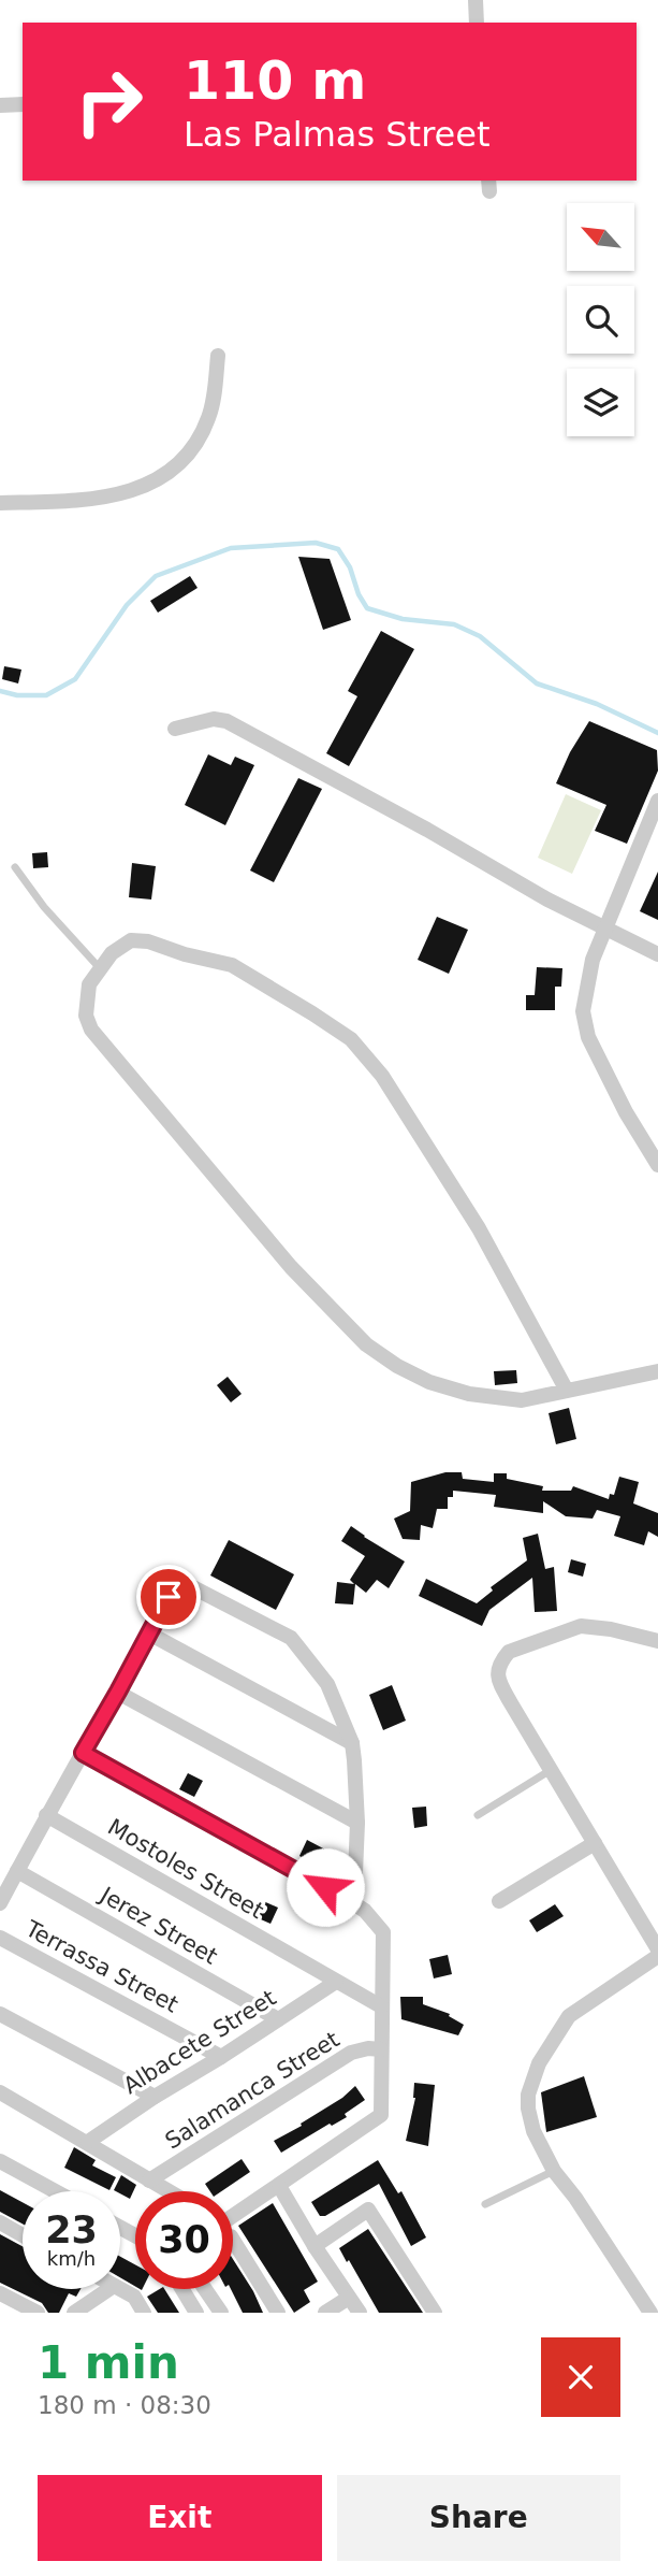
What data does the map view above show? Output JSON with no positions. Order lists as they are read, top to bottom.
{
  "streets": {
    "street": [
      "Mostoles Street",
      "Jerez Street",
      "Terrassa Street",
      "Albacete Street",
      "Salamanca Street"
    ]
  },
  "crossings": [
    ["Mostoles Street", "Albacete Street"],
    ["Jerez Street", "Albacete Street"],
    ["Terrassa Street", "Albacete Street"]
  ],
  "north": "top left",
  "page": {
    "turn": ["110 m", "Las Palmas Street"],
    "speed": "23 km/h",
    "limit": "30",
    "heading": ["1 min", "180 m · 08:30"],
    "buttons": ["Exit", "Share"]
  }
}
